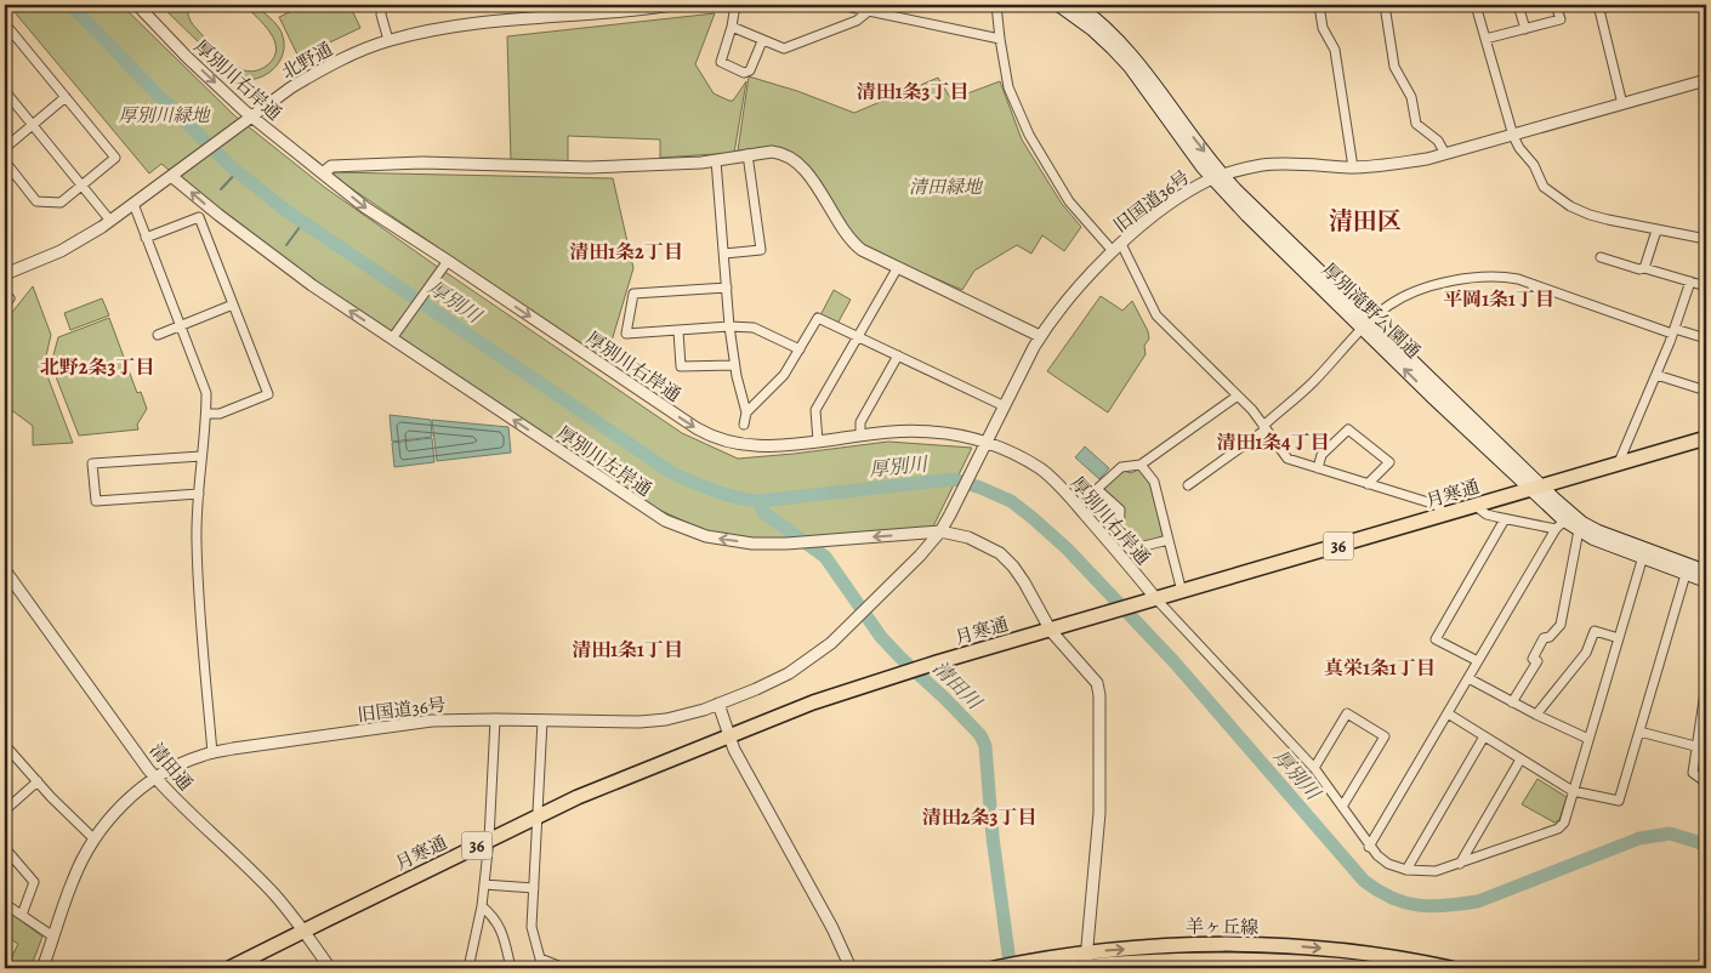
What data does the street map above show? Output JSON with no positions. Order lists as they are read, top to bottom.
{
  "streets": {
    "main road": [
      "厚別滝野公園通",
      "月寒通",
      "36",
      "羊ヶ丘線"
    ],
    "street": [
      "北野通",
      "厚別川右岸通",
      "旧国道36号",
      "厚別川左岸通",
      "清田通"
    ]
  },
  "crossings": [
    ["北野通", "厚別川右岸通"],
    ["北野通", "厚別川左岸通"],
    ["厚別川右岸通", "旧国道36号"],
    ["厚別川右岸通", "月寒通"],
    ["旧国道36号", "厚別滝野公園通"],
    ["旧国道36号", "厚別川左岸通"],
    ["旧国道36号", "清田通"],
    ["厚別滝野公園通", "月寒通"],
    ["厚別川左岸通", "月寒通"],
    ["厚別川左岸通", "羊ヶ丘線"],
    ["月寒通", "清田通"]
  ],
  "one_way": ["厚別川右岸通", "厚別川左岸通"],
  "districts": [
    "清田1条3丁目",
    "清田区",
    "清田1条2丁目",
    "平岡1条1丁目",
    "北野2条3丁目",
    "清田1条4丁目",
    "清田1条1丁目",
    "真栄1条1丁目",
    "清田2条3丁目"
  ],
  "water": ["厚別川", "清田川"],
  "parks": ["厚別川緑地", "清田緑地"]
}
